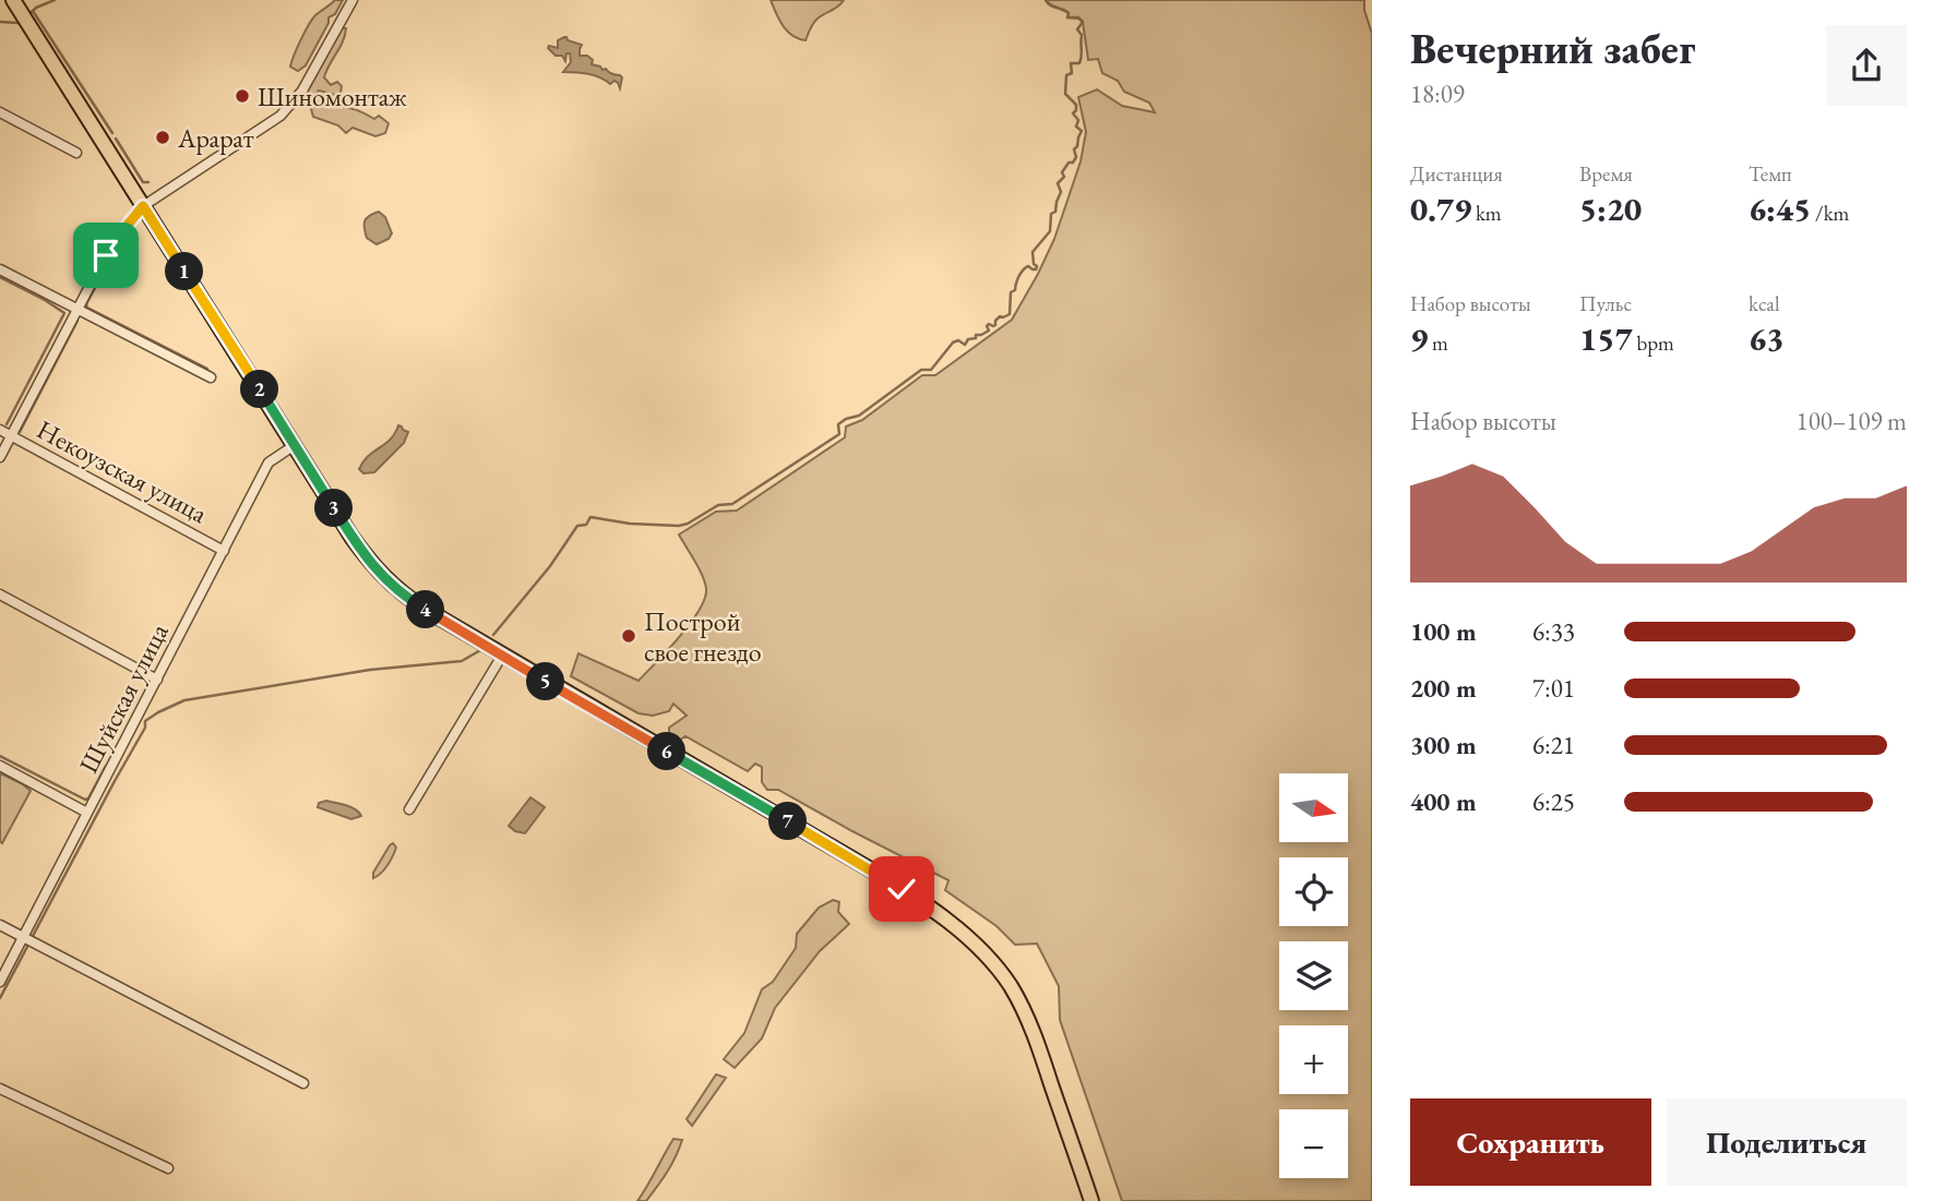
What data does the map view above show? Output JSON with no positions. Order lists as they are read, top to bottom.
{
  "streets": {
    "street": ["Некоузская улица", "Шуйская улица"]
  },
  "crossings": [
    ["Некоузская улица", "Шуйская улица"]
  ],
  "places": ["Шиномонтаж", "Арарат", "Построй свое гнездо"],
  "north": "right",
  "page": {
    "heading": ["Вечерний забег", "18:09"],
    "stats": [
      ["Дистанция", "0.79 km"],
      ["Время", "5:20"],
      ["Темп", "6:45 /km"],
      ["Набор высоты", "9 m"],
      ["Пульс", "157 bpm"],
      ["kcal", "63"]
    ],
    "pins": [
      "1",
      "2",
      "3",
      "4",
      "5",
      "6",
      "7"
    ],
    "chart": ["Набор высоты", "100–109 m"],
    "list": [
      {
        "name": "100 m",
        "note": "6:33"
      },
      {
        "name": "200 m",
        "note": "7:01"
      },
      {
        "name": "300 m",
        "note": "6:21"
      },
      {
        "name": "400 m",
        "note": "6:25"
      }
    ],
    "map_buttons": ["+", "−"],
    "buttons": ["Сохранить", "Поделиться"]
  }
}
